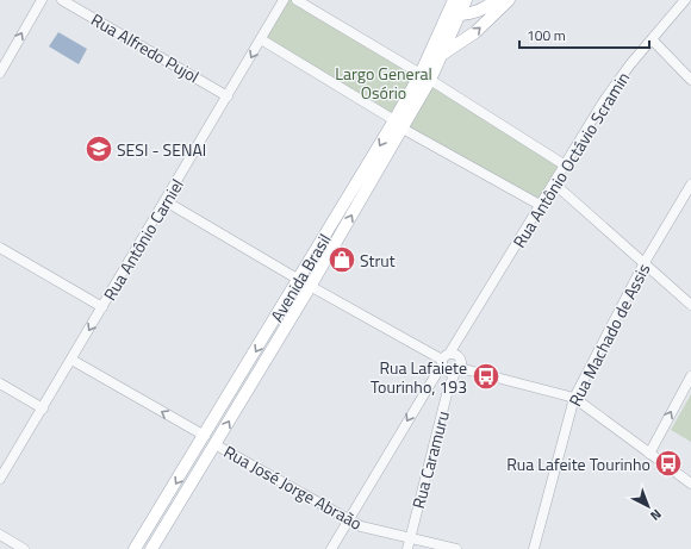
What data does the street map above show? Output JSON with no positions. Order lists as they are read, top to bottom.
{
  "streets": {
    "main road": ["Avenida Brasil"],
    "street": [
      "Rua Alfredo Pujol",
      "Rua Antônio Octávio Scramin",
      "Rua Antônio Carniel",
      "Rua Machado de Assis",
      "Rua Caramuru",
      "Rua José Jorge Abraão"
    ]
  },
  "crossings": [
    ["Rua Alfredo Pujol", "Rua Antônio Carniel"],
    ["Rua Antônio Octávio Scramin", "Rua Caramuru"],
    ["Rua Antônio Octávio Scramin", "Rua José Jorge Abraão"],
    ["Rua Antônio Carniel", "Rua José Jorge Abraão"],
    ["Avenida Brasil", "Rua José Jorge Abraão"],
    ["Rua Caramuru", "Rua José Jorge Abraão"]
  ],
  "one_way": ["Rua José Jorge Abraão"],
  "parks": ["Largo General Osório"],
  "places": {
    "school or university": ["SESI - SENAI"],
    "shop": ["Strut"],
    "bus stop": ["Rua Lafaiete Tourinho, 193", "Rua Lafeite Tourinho"]
  },
  "scale_bar": "100 m",
  "north": "bottom right"
}
